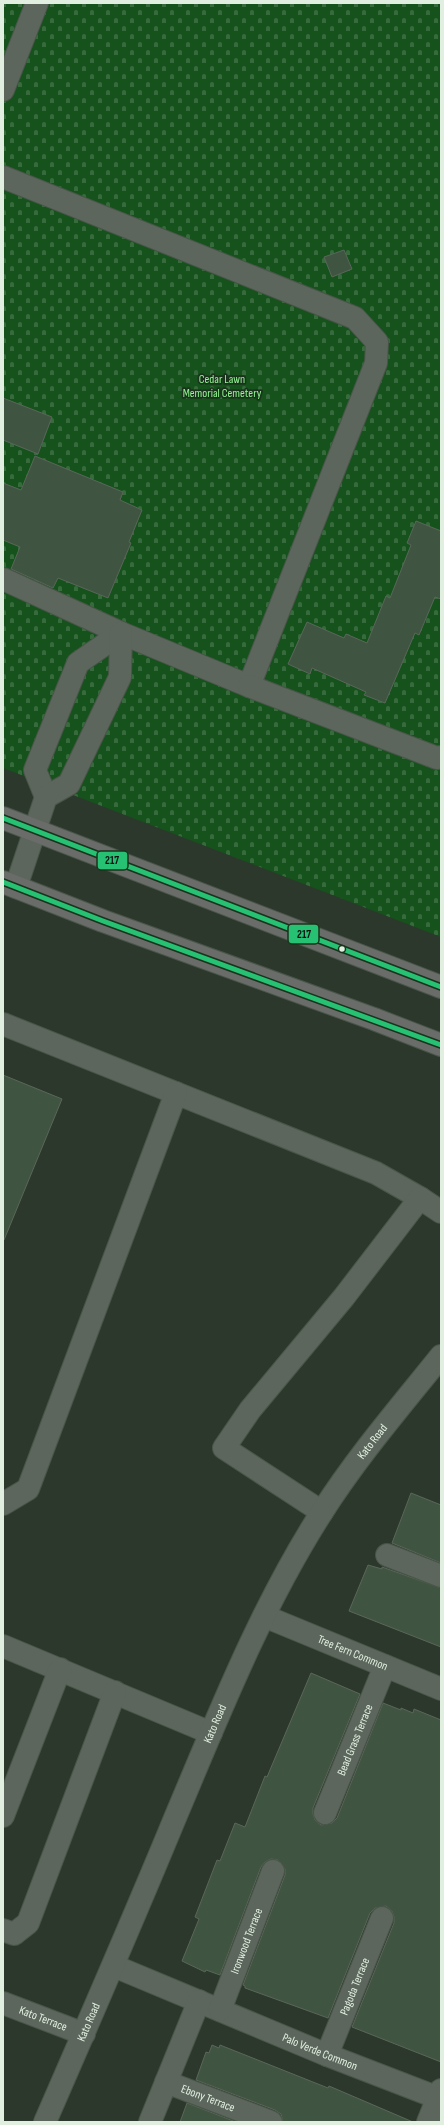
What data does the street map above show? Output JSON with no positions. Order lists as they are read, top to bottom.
{
  "streets": {
    "street": [
      "Kato Road",
      "Tree Fern Common",
      "Bead Grass Terrace",
      "Ironwood Terrace",
      "Pagoda Terrace",
      "Kato Terrace",
      "Palo Verde Common",
      "Ebony Terrace"
    ]
  },
  "crossings": [
    ["Kato Road", "Tree Fern Common"],
    ["Kato Road", "Kato Terrace"],
    ["Kato Road", "Palo Verde Common"],
    ["Tree Fern Common", "Bead Grass Terrace"],
    ["Ironwood Terrace", "Palo Verde Common"],
    ["Pagoda Terrace", "Palo Verde Common"]
  ],
  "parks": ["Cedar Lawn Memorial Cemetery"],
  "lines": ["transit line 217"]
}
